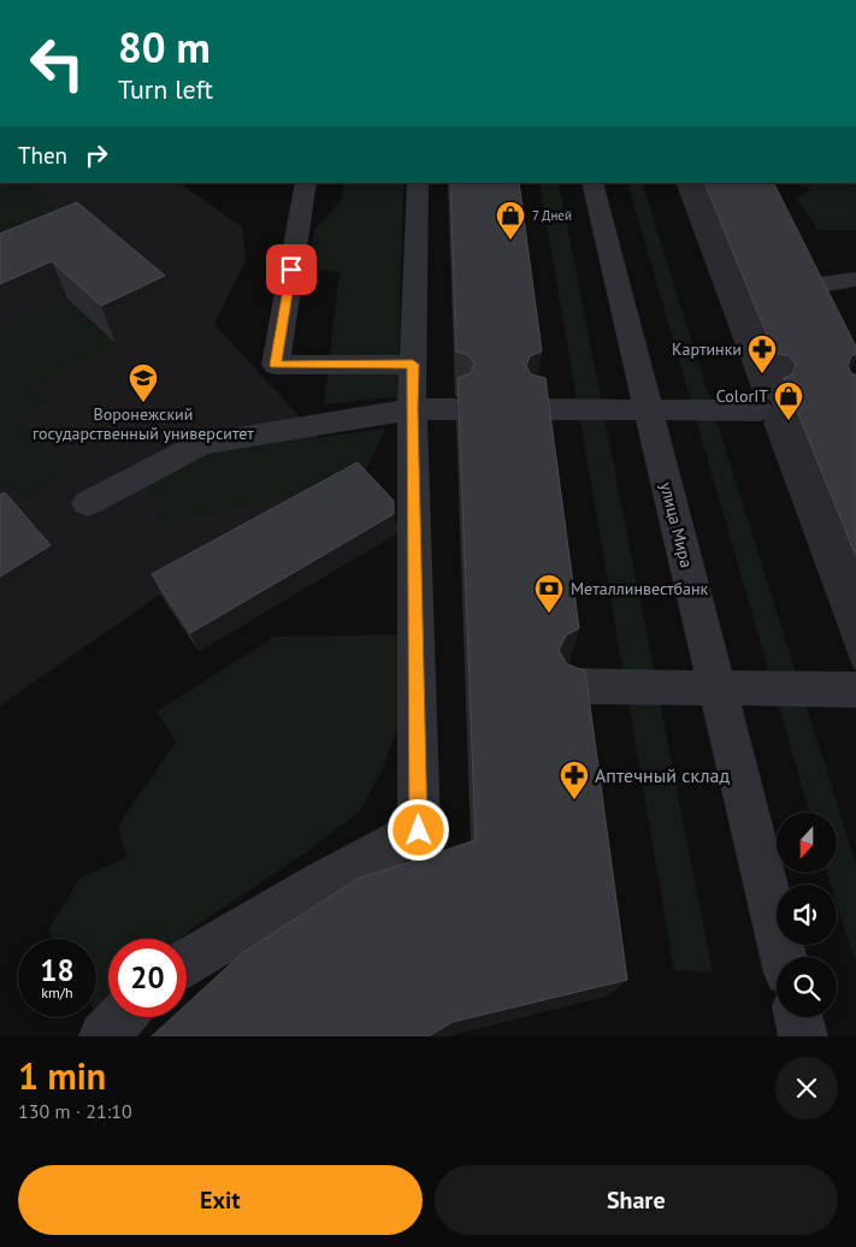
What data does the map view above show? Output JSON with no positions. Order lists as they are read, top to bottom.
{
  "streets": {
    "street": ["улица Мира"]
  },
  "places": {
    "shop": ["7 Дней", "ColorIT"],
    "pharmacy": ["Картинки", "Аптечный склад"],
    "school or university": ["Воронежский государственный университет"],
    "bank": ["Металлинвестбанк"]
  },
  "north": "bottom",
  "page": {
    "turn": ["80 m", "Turn left"],
    "then": "Then",
    "speed": "18 km/h",
    "limit": "20",
    "heading": ["1 min", "130 m · 21:10"],
    "buttons": ["Exit", "Share"]
  }
}
